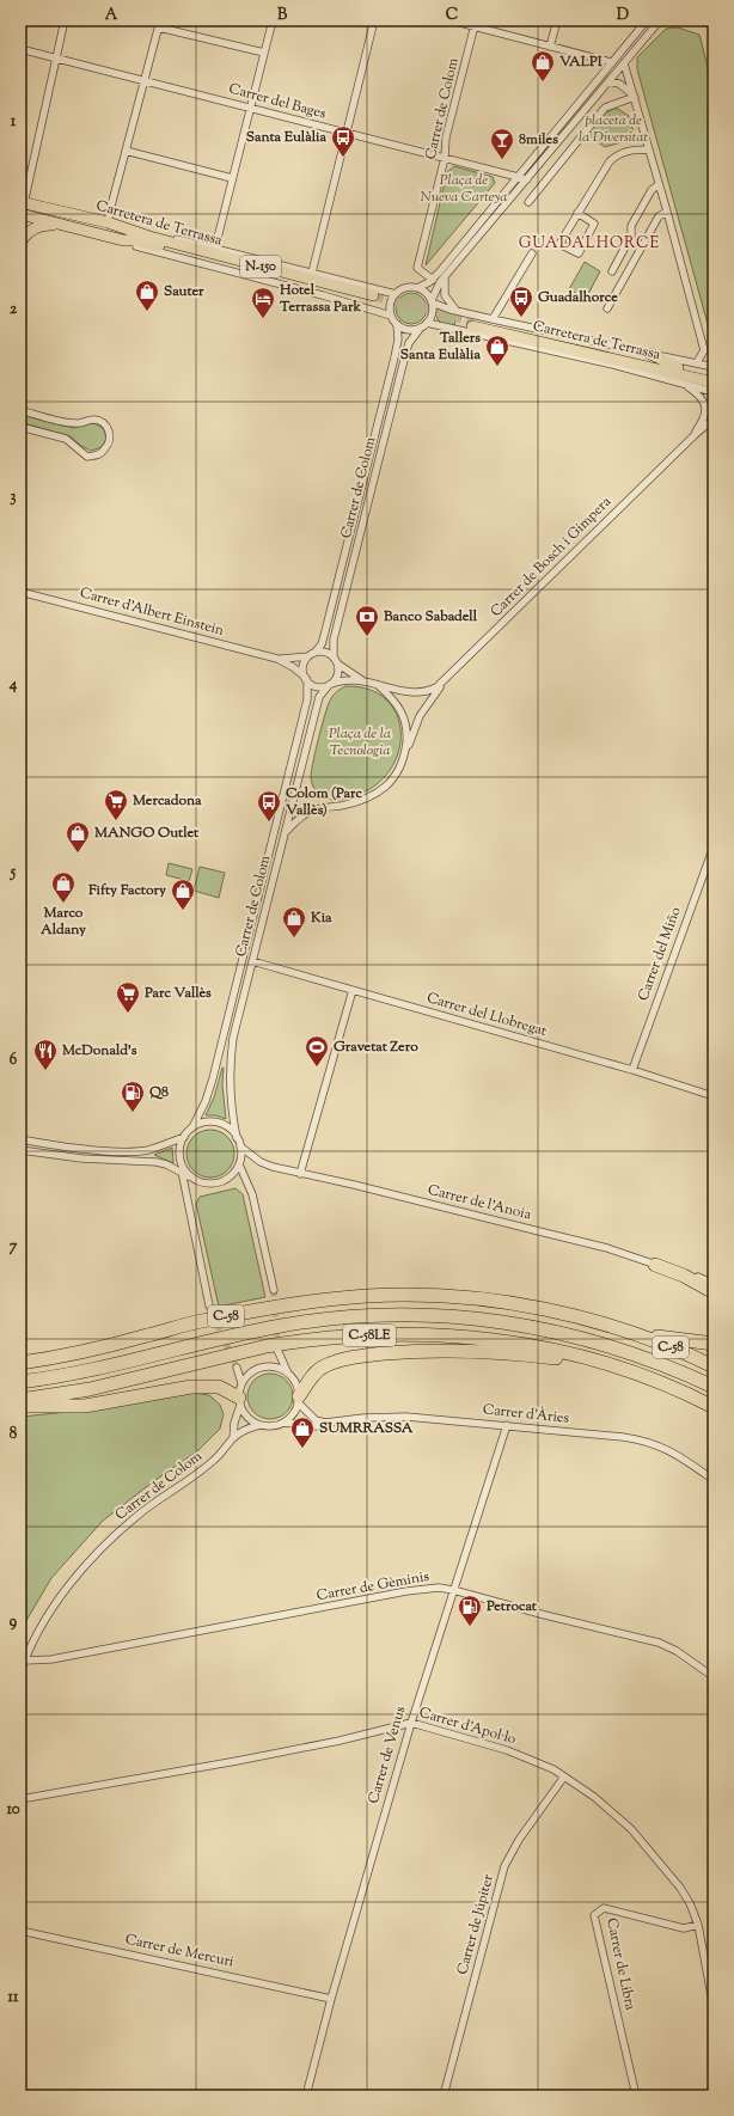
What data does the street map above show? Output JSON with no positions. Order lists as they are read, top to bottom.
{
  "streets": {
    "highway": ["C-58", "C-58LE"],
    "main road": ["Carretera de Terrassa", "N-150"],
    "street": [
      "Carrer del Bages",
      "Carrer de Colom",
      "Carrer de Bosch i Gimpera",
      "Carrer d'Albert Einstein",
      "Carrer del Miño",
      "Carrer del Llobregat",
      "Carrer de l'Anoia",
      "Carrer d'Àries",
      "Carrer de Gèminis",
      "Carrer d'Apol·lo",
      "Carrer de Venus",
      "Carrer de Júpiter",
      "Carrer de Mercuri",
      "Carrer de Libra"
    ]
  },
  "crossings": [
    ["Carrer del Bages", "Carrer de Colom"],
    ["Carrer de Colom", "Carrer de Bosch i Gimpera"],
    ["Carrer de Colom", "Carrer d'Albert Einstein"],
    ["Carrer de Colom", "Carrer del Llobregat"],
    ["Carrer de Colom", "Carrer de l'Anoia"],
    ["Carrer de Colom", "Carrer d'Àries"],
    ["Carrer de Colom", "Carrer de Gèminis"],
    ["Carretera de Terrassa", "Carrer de Bosch i Gimpera"],
    ["Carrer de Bosch i Gimpera", "Carrer d'Albert Einstein"],
    ["Carrer del Miño", "Carrer del Llobregat"],
    ["Carrer d'Àries", "Carrer de Venus"],
    ["Carrer de Gèminis", "Carrer de Venus"],
    ["Carrer d'Apol·lo", "Carrer de Venus"],
    ["Carrer d'Apol·lo", "Carrer de Júpiter"],
    ["Carrer d'Apol·lo", "Carrer de Libra"],
    ["Carrer de Venus", "Carrer de Mercuri"]
  ],
  "districts": ["GUADALHORCE"],
  "parks": ["placeta de la Diversitat", "Plaça de Nueva Carteya", "Plaça de la Tecnologia"],
  "places": {
    "shop": [
      "VALPI",
      "Sauter",
      "Tallers Santa Eulàlia",
      "MANGO Outlet",
      "Marco Aldany",
      "Fifty Factory",
      "Kia",
      "SUMRRASSA"
    ],
    "bus stop": ["Santa Eulàlia", "Guadalhorce", "Colom (Parc Vallès)"],
    "bar": ["8miles"],
    "hotel": ["Hotel Terrassa Park"],
    "bank": ["Banco Sabadell"],
    "supermarket": ["Mercadona", "Parc Vallès"],
    "sports": ["Gravetat Zero"],
    "restaurant": ["McDonald's"],
    "fuel station": ["Q8", "Petrocat"]
  },
  "grid": {
    "columns": [
      "A",
      "B",
      "C",
      "D"
    ],
    "rows": [
      "1",
      "2",
      "3",
      "4",
      "5",
      "6",
      "7",
      "8",
      "9",
      "10",
      "11"
    ]
  }
}
